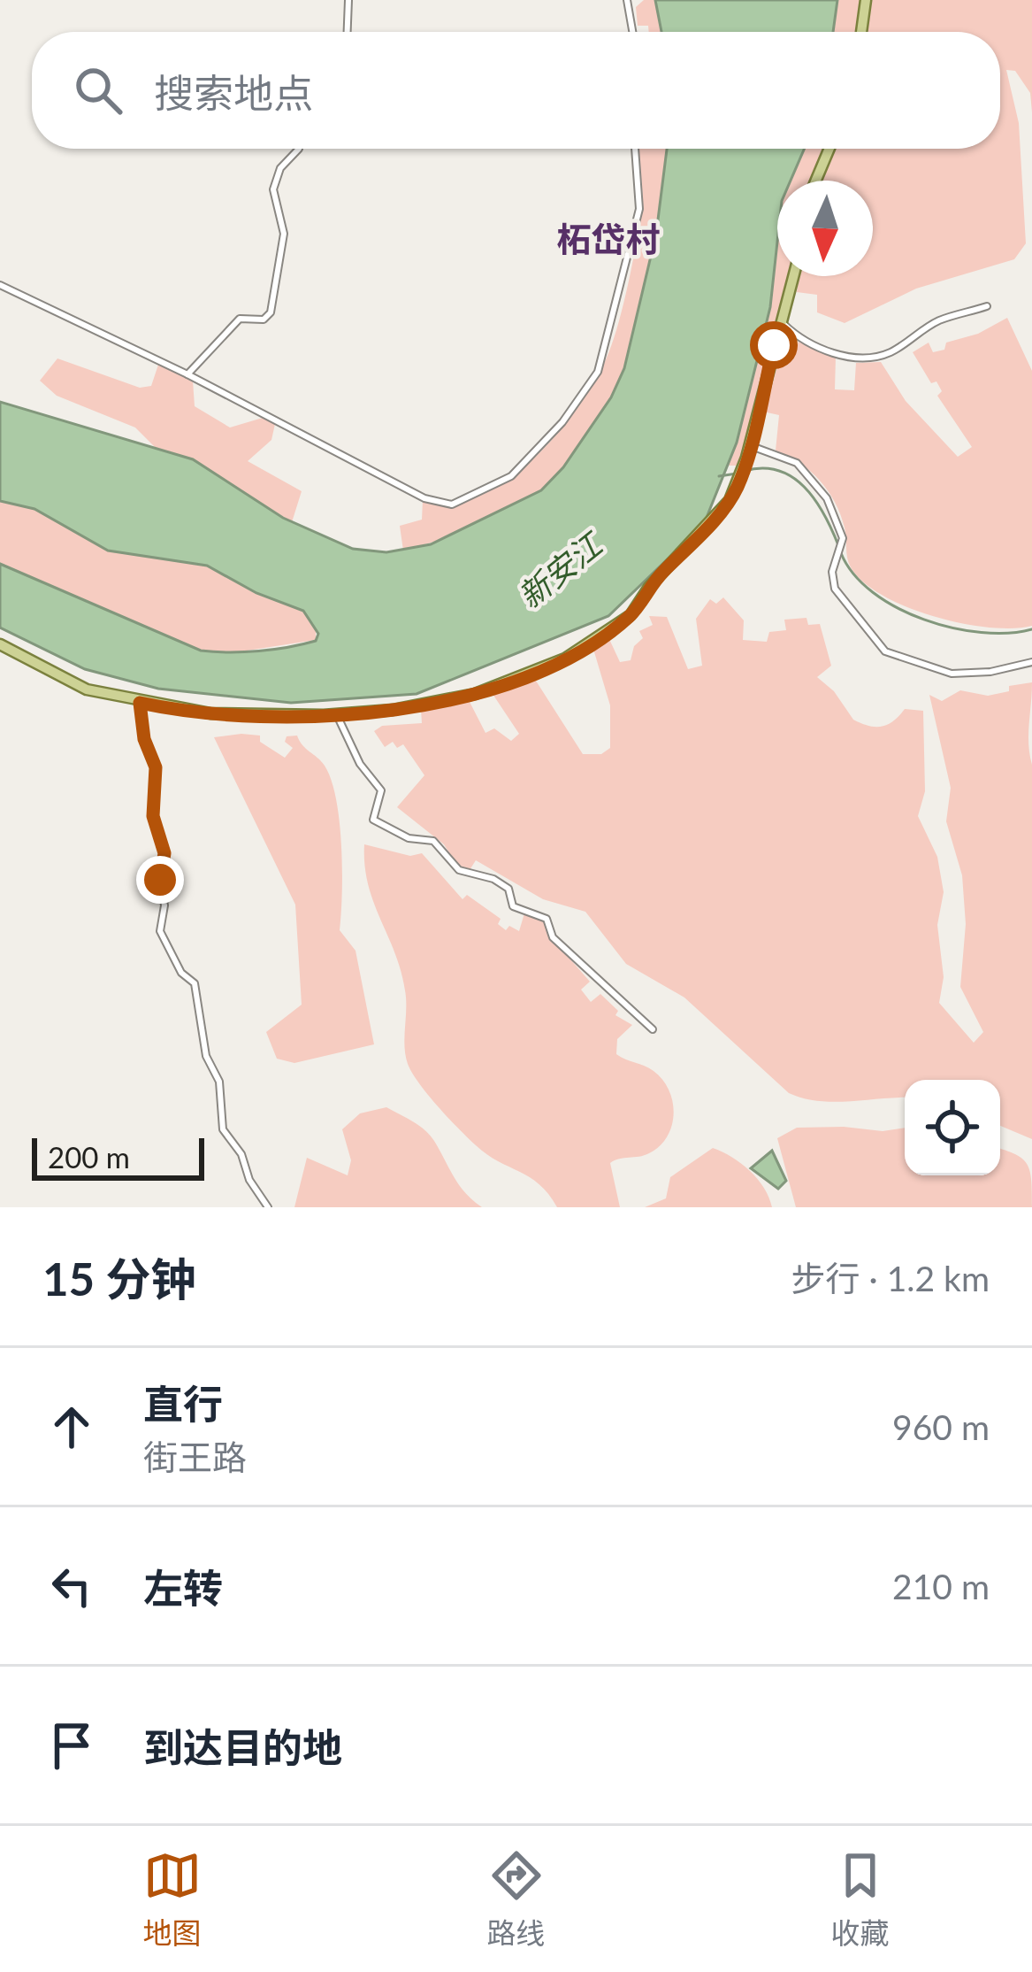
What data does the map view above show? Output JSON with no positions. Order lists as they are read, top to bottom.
{
  "districts": ["柘岱村"],
  "water": ["新安江"],
  "scale_bar": "200 m",
  "north": "bottom",
  "page": {
    "search": "搜索地点",
    "scale": "200 m",
    "heading": ["15 分钟", "步行 · 1.2 km"],
    "list": [
      ["直行", "街王路", "960 m"],
      ["左转", "210 m"],
      "到达目的地"
    ],
    "nav": ["地图", "路线", "收藏"]
  }
}
